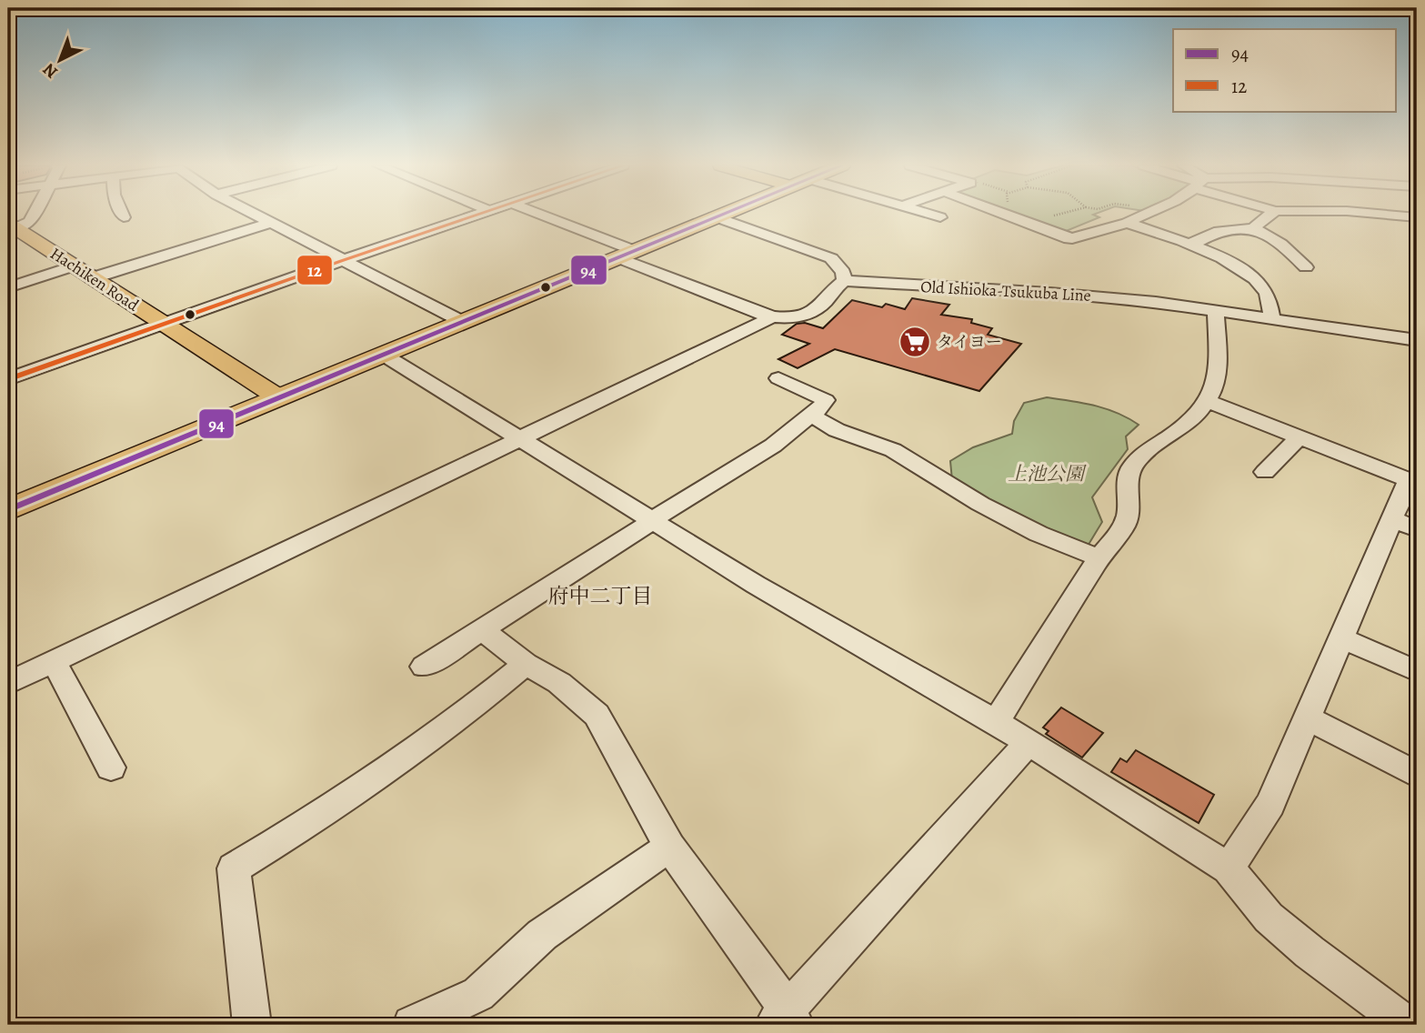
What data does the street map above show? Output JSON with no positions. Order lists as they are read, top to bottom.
{
  "streets": {
    "main road": ["Hachiken Road"],
    "street": ["Old Ishioka-Tsukuba Line"]
  },
  "districts": ["府中二丁目"],
  "parks": ["上池公園"],
  "places": {
    "supermarket": ["タイヨー"]
  },
  "lines": ["transit line 94", "transit line 12"],
  "legend": ["94", "12"],
  "north": "bottom left"
}
